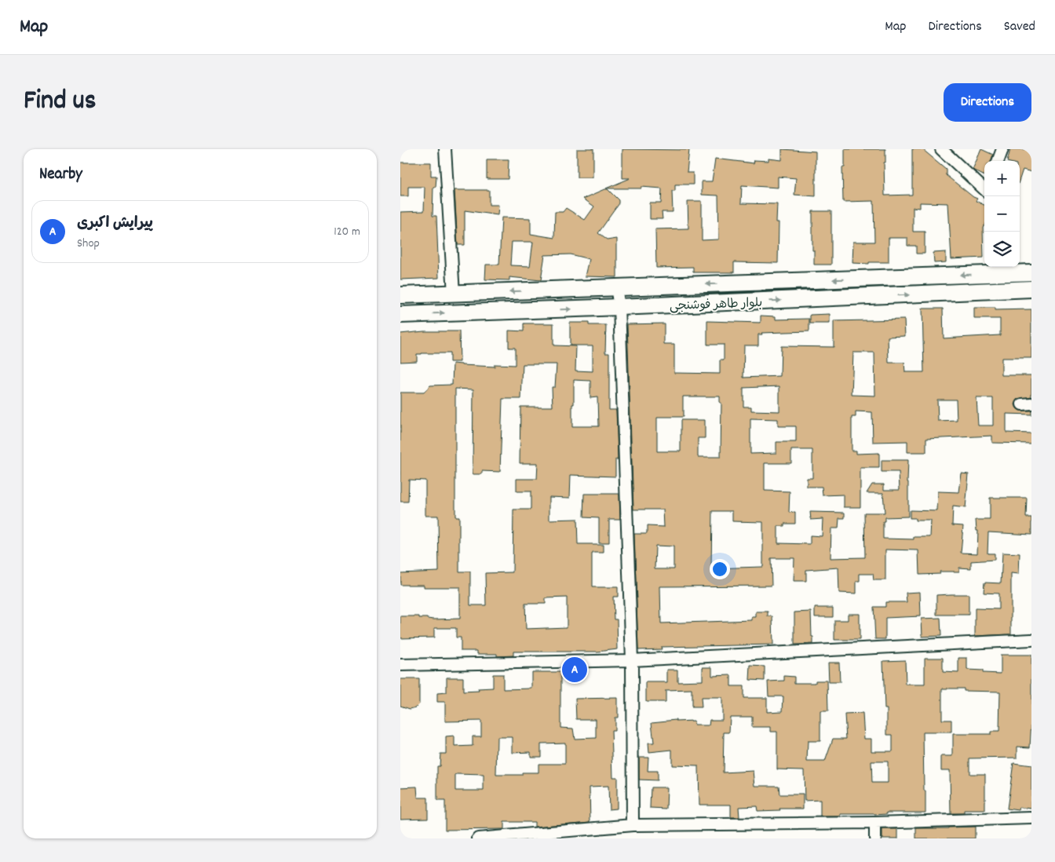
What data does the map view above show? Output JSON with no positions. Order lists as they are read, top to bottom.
{
  "streets": {
    "street": ["بلوار طاهر فوشنجی"]
  },
  "page": {
    "header": "Map",
    "nav": ["Map", "Directions", "Saved"],
    "title": "Find us",
    "buttons": "Directions",
    "heading": "Nearby",
    "map_buttons": ["+", "−"],
    "list": [
      {
        "mark": "A",
        "name": "پیرایش اکبری",
        "note": "Shop",
        "value": "120 m"
      }
    ],
    "pins": "A"
  }
}
